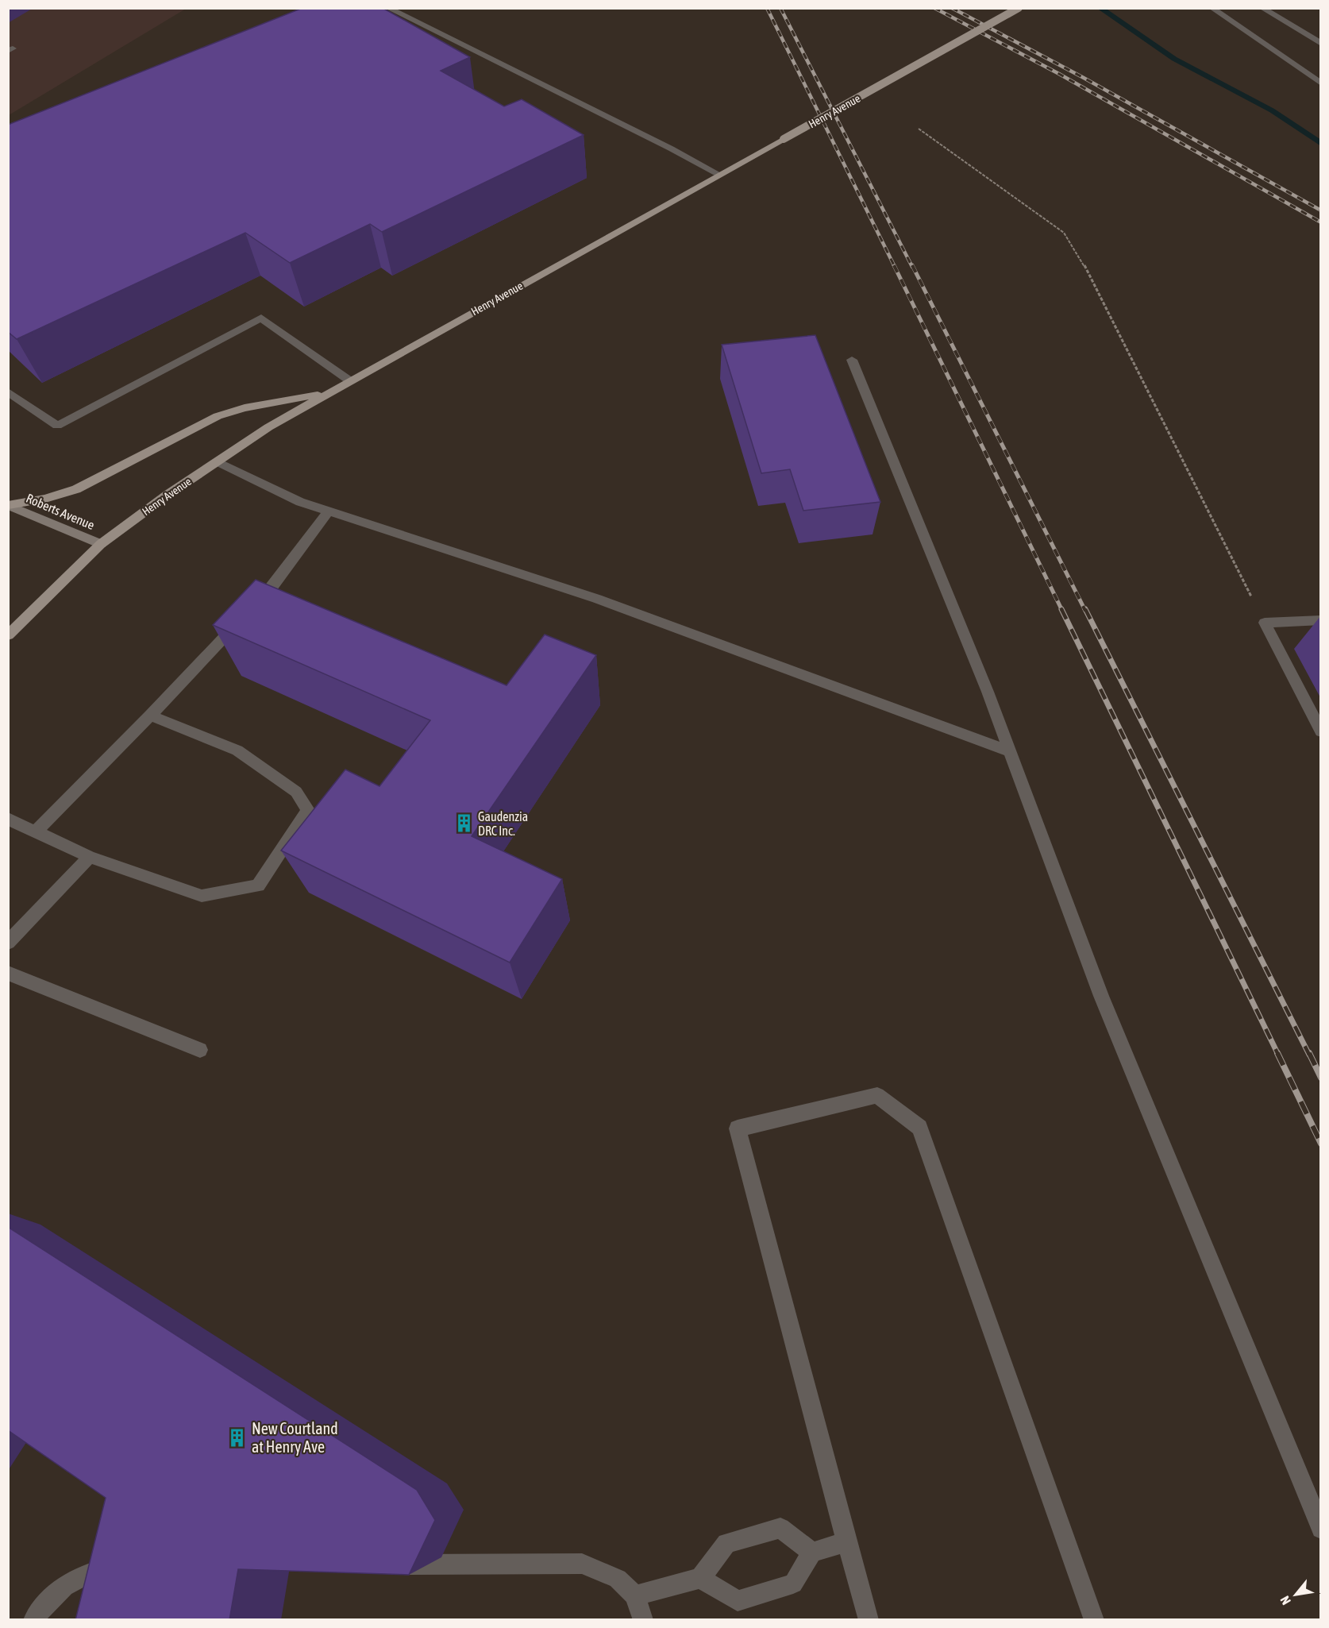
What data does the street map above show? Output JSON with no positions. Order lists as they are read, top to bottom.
{
  "streets": {
    "main road": ["Henry Avenue", "Roberts Avenue"]
  },
  "crossings": [
    ["Henry Avenue", "Roberts Avenue"]
  ],
  "places": {
    "building": ["Gaudenzia DRC Inc.", "New Courtland at Henry Ave"]
  },
  "north": "bottom left"
}
